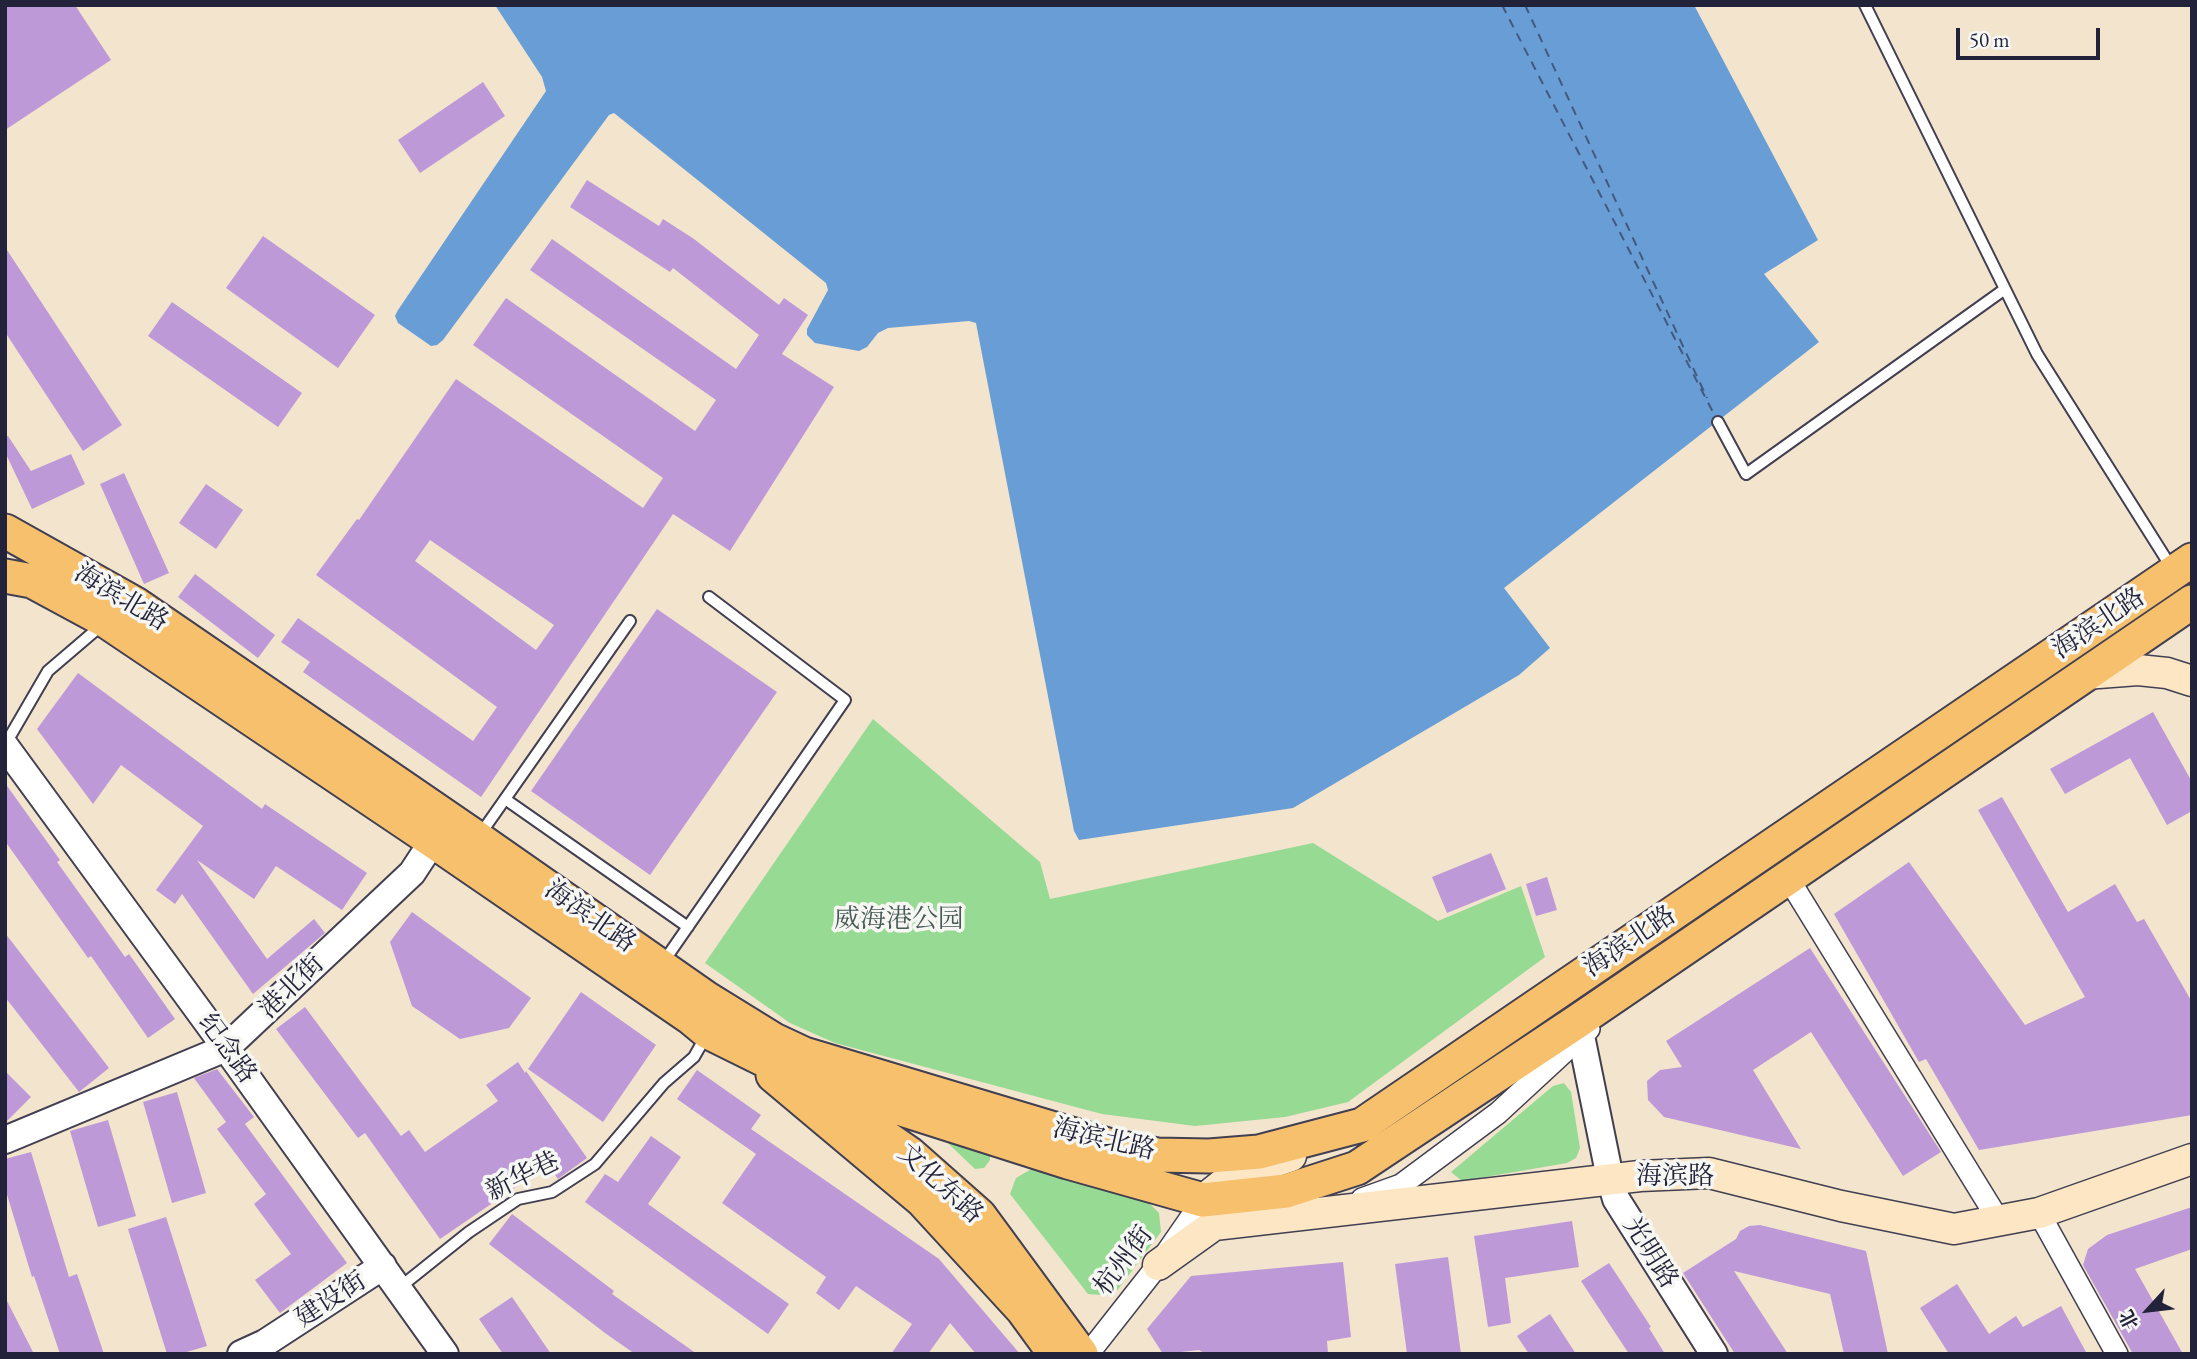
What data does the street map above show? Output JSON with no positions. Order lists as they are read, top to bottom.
{
  "streets": {
    "main road": ["海滨北路", "海滨路", "文化东路"],
    "street": [
      "港北街",
      "纪念路",
      "光明路",
      "杭州街",
      "建设街"
    ],
    "lane": ["新华巷"]
  },
  "crossings": [
    ["海滨北路", "港北街"],
    ["海滨北路", "新华巷"],
    ["海滨北路", "文化东路"],
    ["海滨北路", "光明路"],
    ["海滨北路", "杭州街"],
    ["港北街", "纪念路"],
    ["纪念路", "新华巷"],
    ["纪念路", "建设街"],
    ["海滨路", "光明路"],
    ["海滨路", "杭州街"]
  ],
  "parks": ["威海港公园"],
  "scale_bar": "50 m",
  "north": "bottom left"
}
